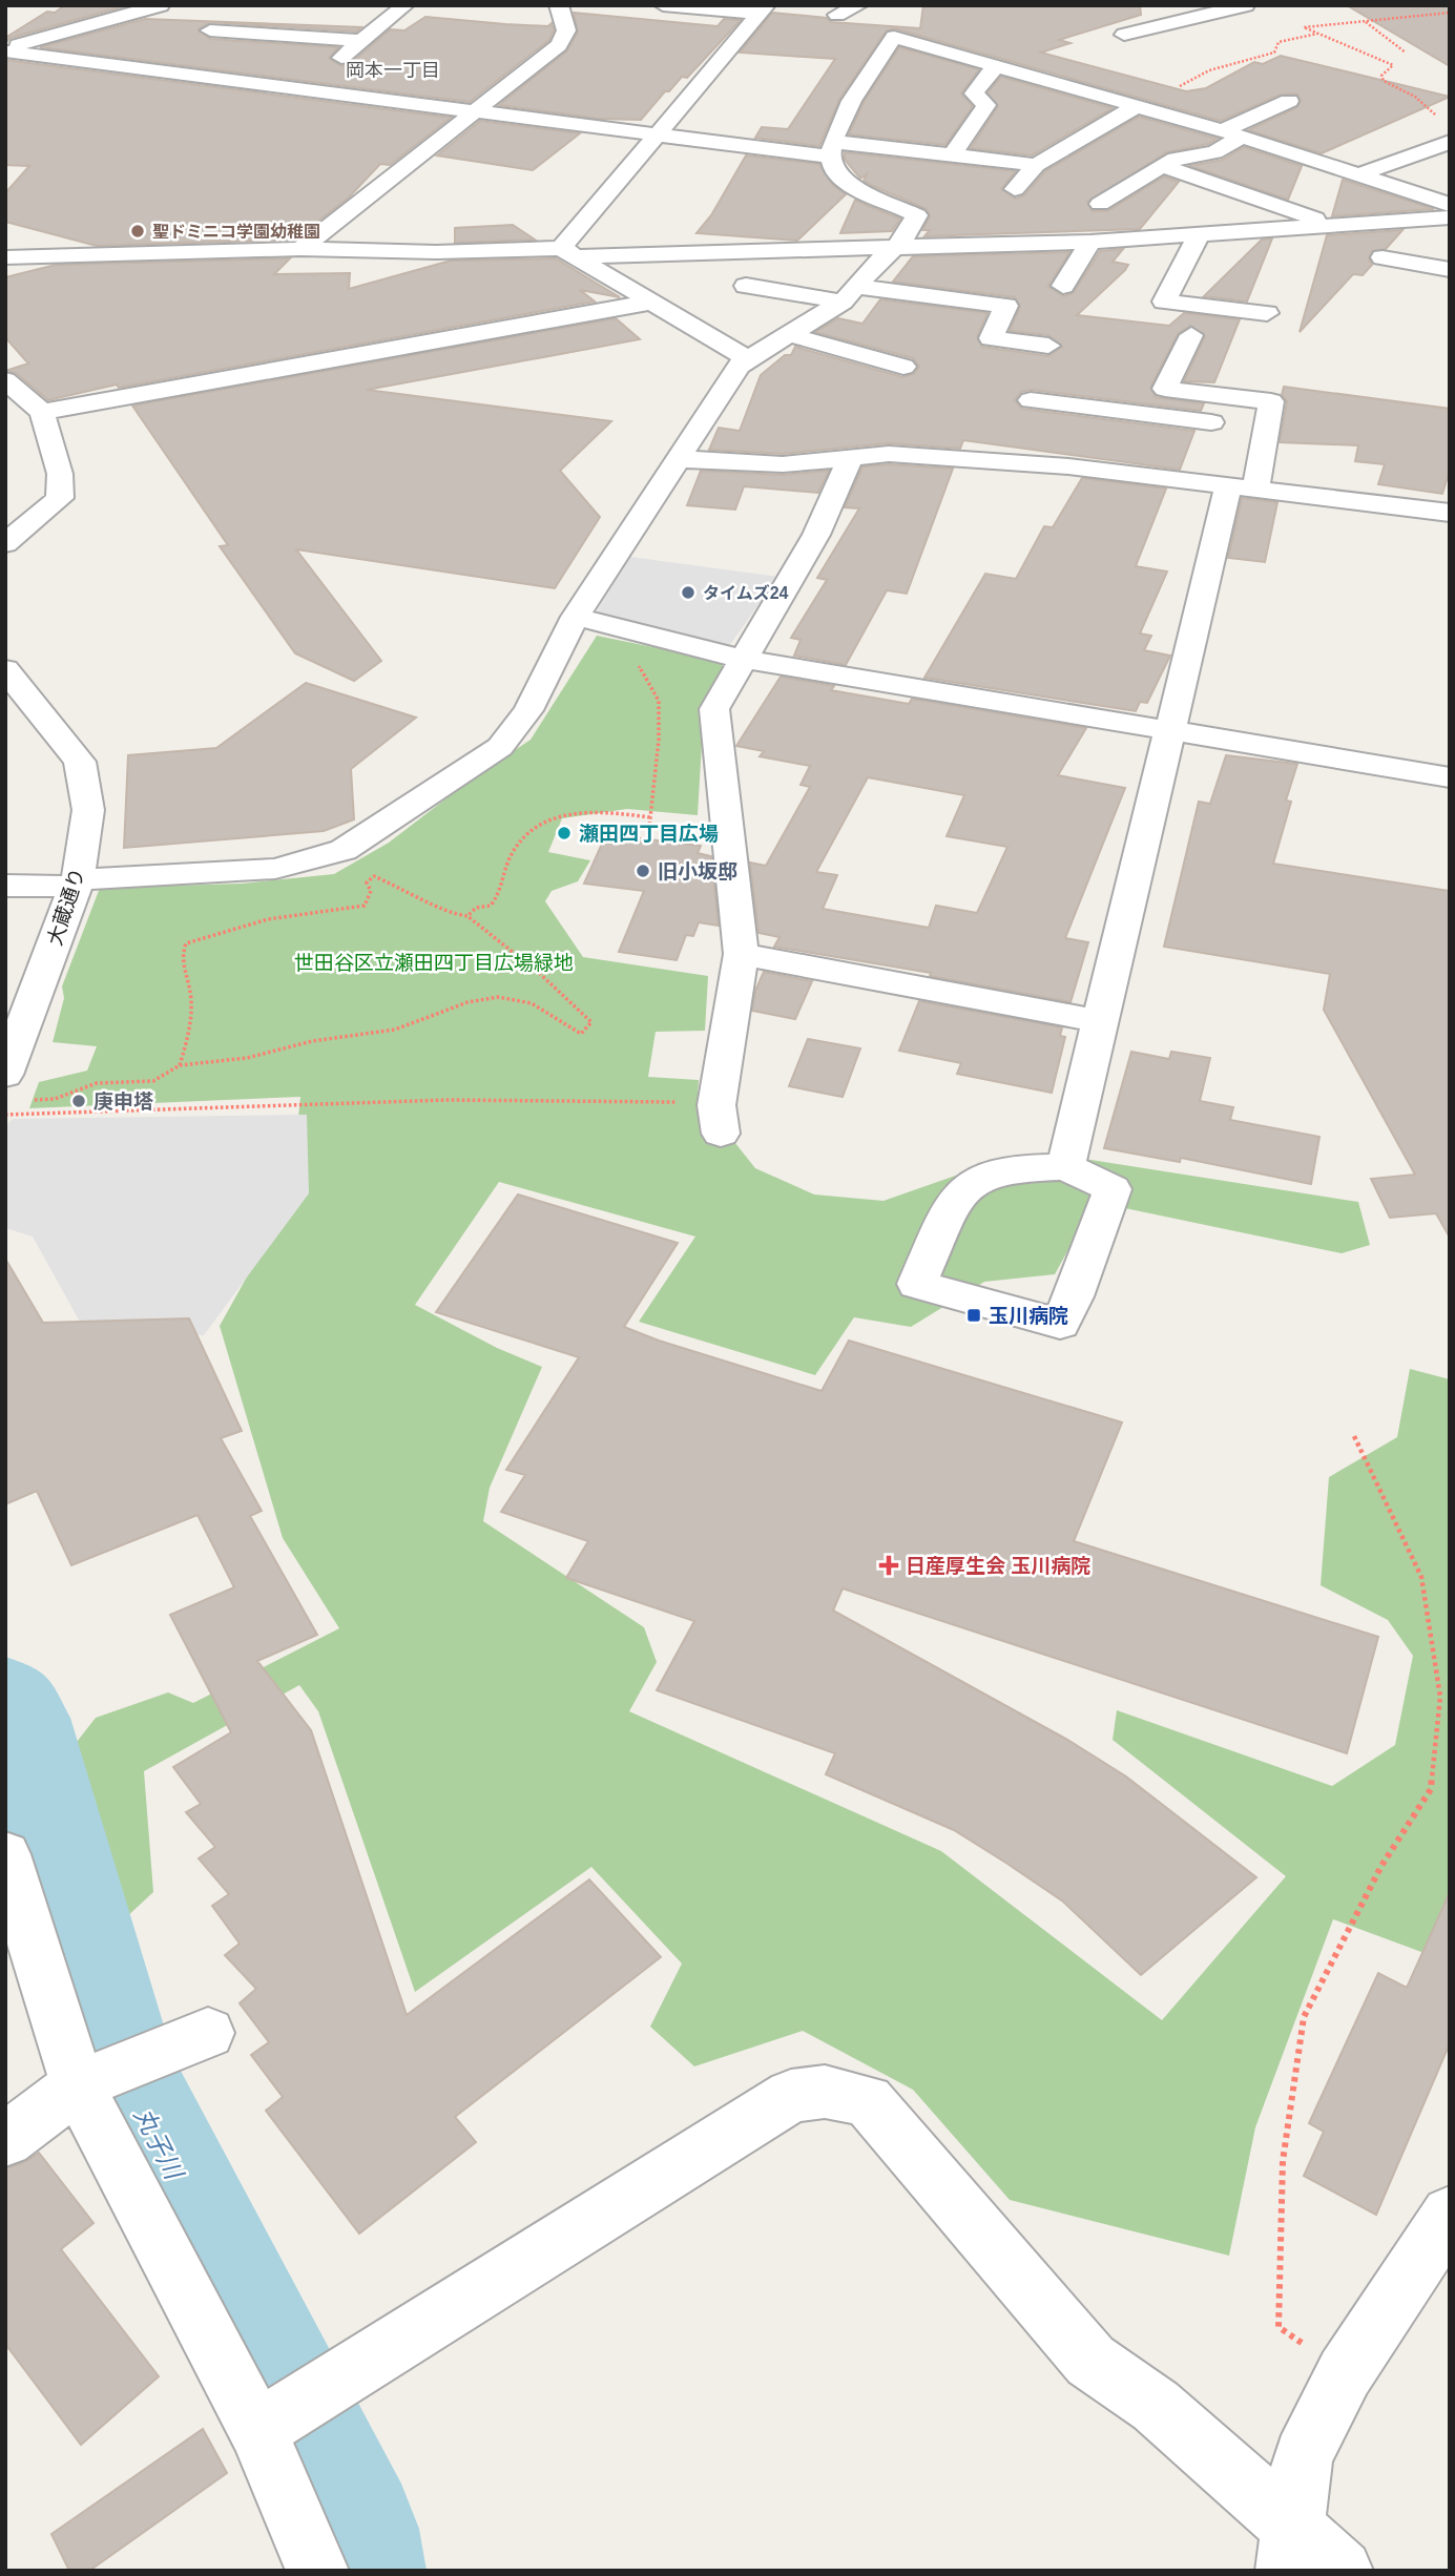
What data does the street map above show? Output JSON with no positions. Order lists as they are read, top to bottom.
{
  "streets": {
    "street": ["大蔵通り"]
  },
  "districts": ["岡本一丁目"],
  "water": ["丸子川"],
  "parks": ["世田谷区立瀬田四丁目広場緑地"],
  "places": {
    "other": [
      "聖ドミニコ学園幼稚園",
      "タイムズ24",
      "瀬田四丁目広場",
      "旧小坂邸",
      "庚申塔"
    ],
    "transit": ["玉川病院"],
    "health": ["日産厚生会 玉川病院"]
  }
}
